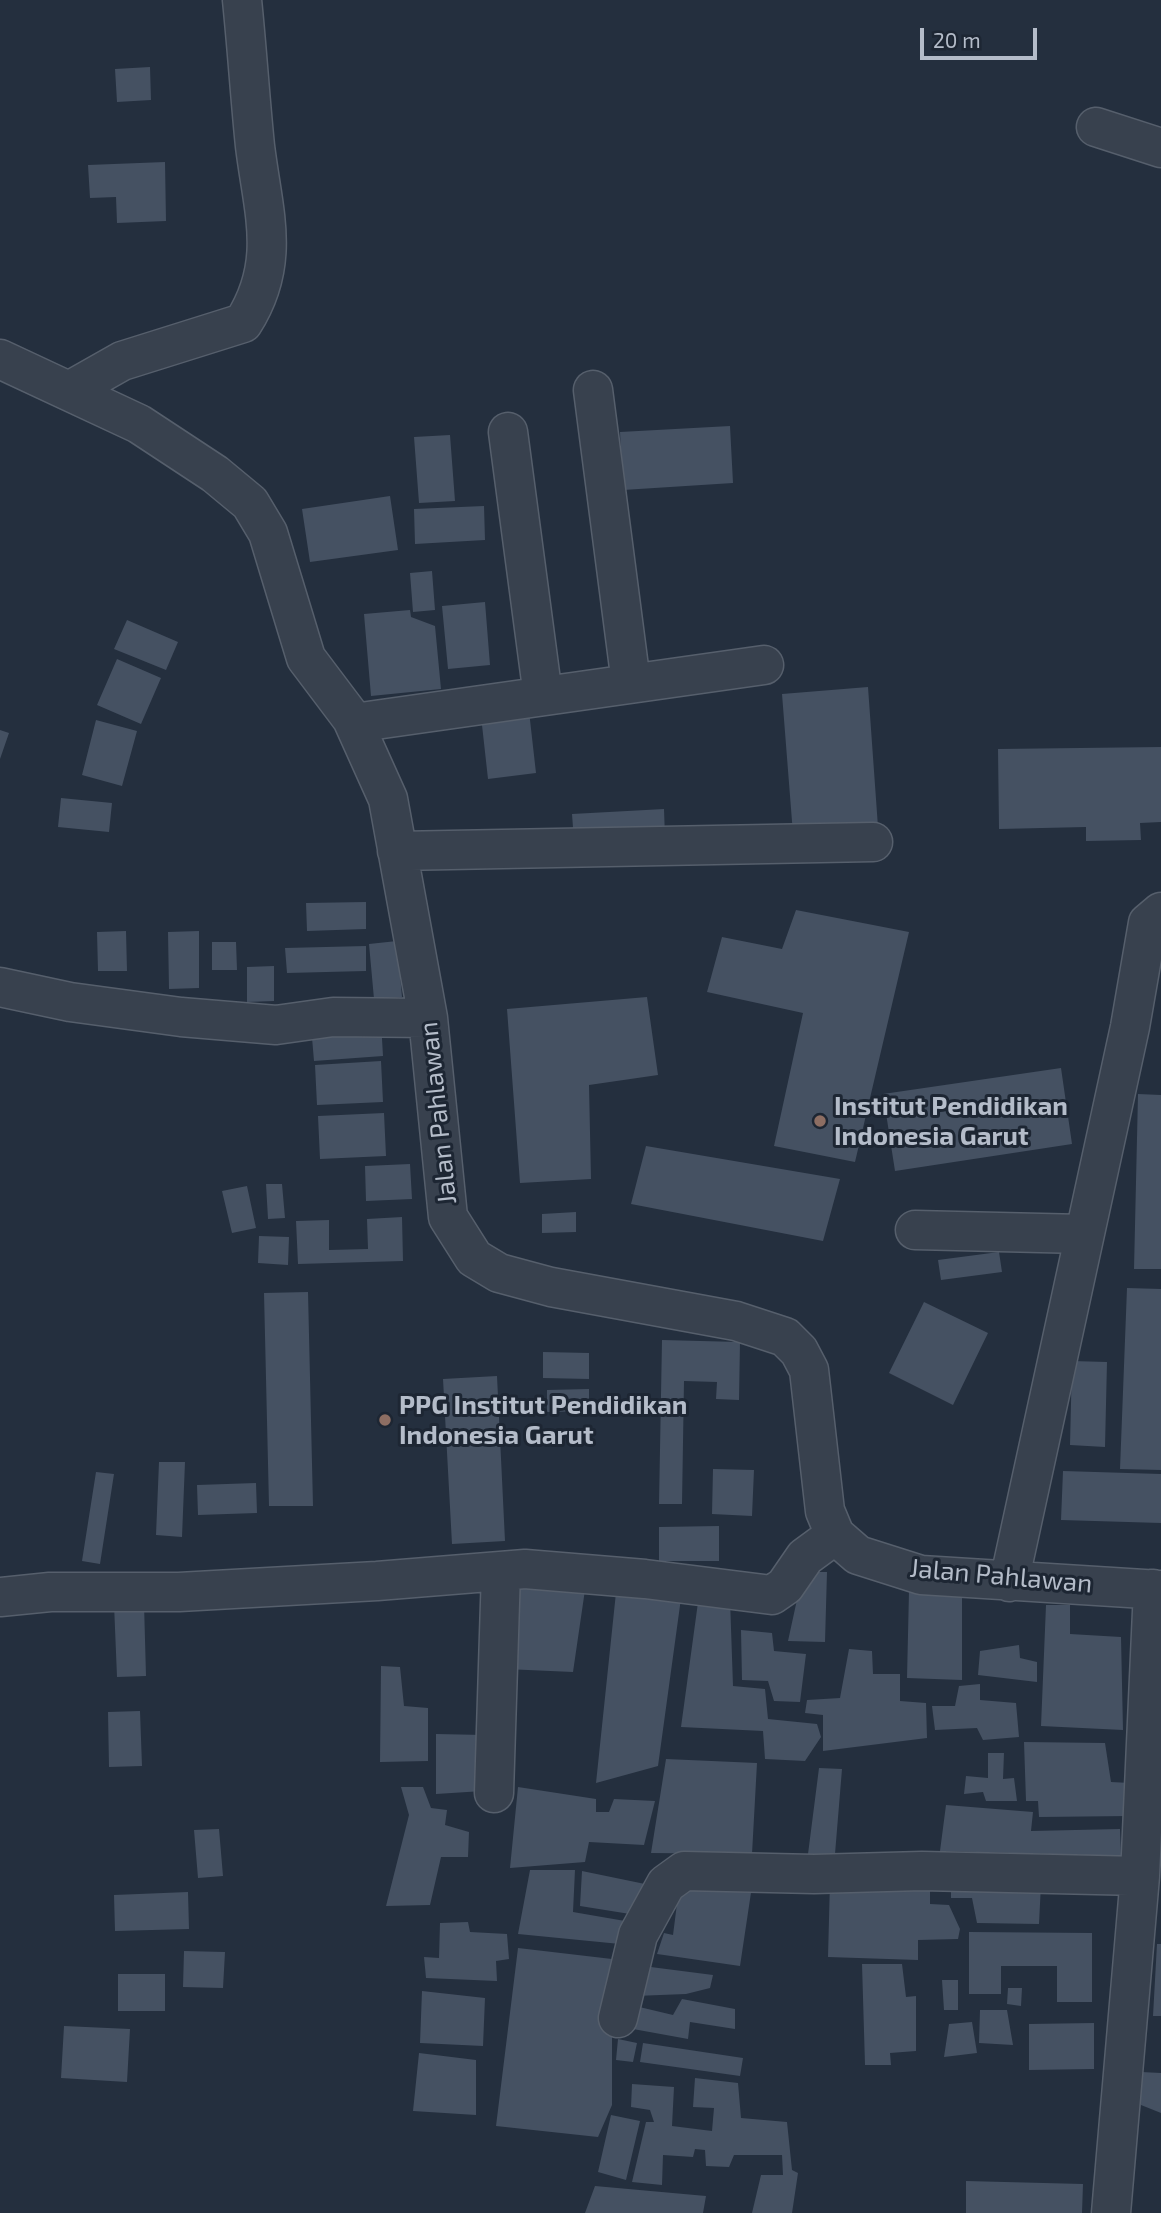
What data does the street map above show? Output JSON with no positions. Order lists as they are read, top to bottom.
{
  "streets": {
    "street": ["Jalan Pahlawan"]
  },
  "places": ["Institut Pendidikan Indonesia Garut", "PPG Institut Pendidikan Indonesia Garut"],
  "scale_bar": "20 m"
}
